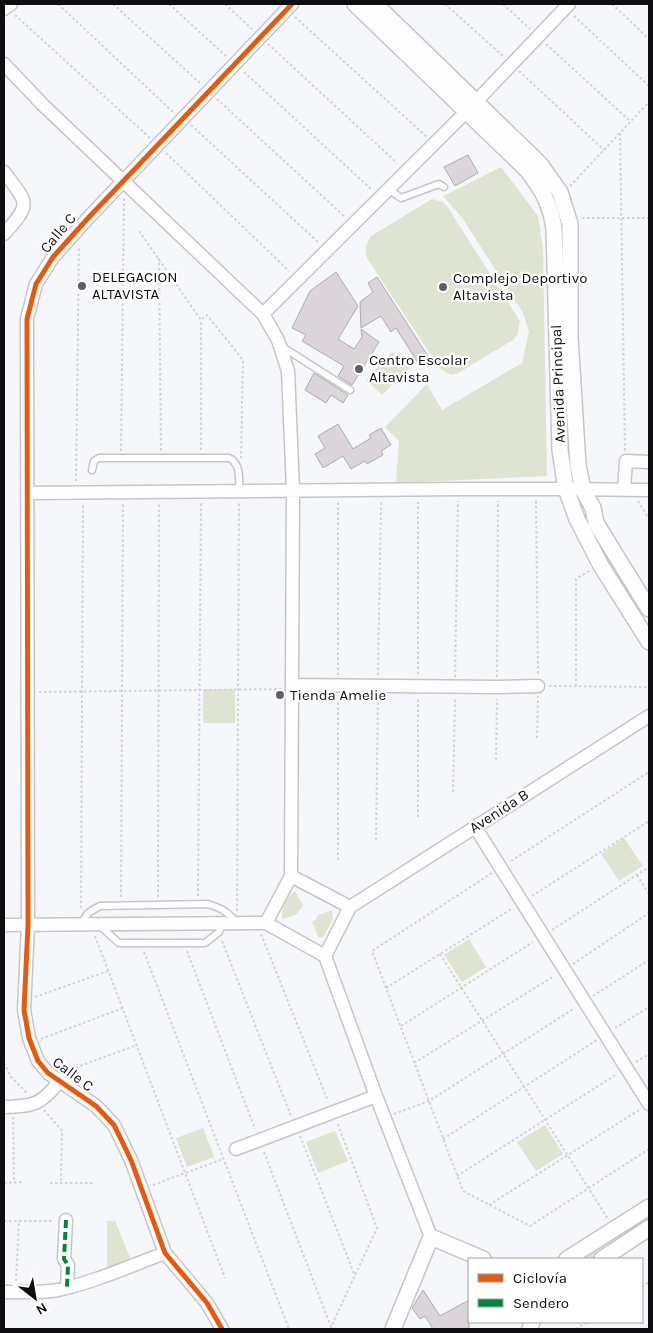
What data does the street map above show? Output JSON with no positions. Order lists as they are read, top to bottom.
{
  "streets": {
    "street": ["Calle C", "Avenida Principal", "Avenida B"]
  },
  "places": [
    "DELEGACION ALTAVISTA",
    "Complejo Deportivo Altavista",
    "Centro Escolar Altavista",
    "Tienda Amelie"
  ],
  "legend": ["Ciclovía", "Sendero"],
  "north": "bottom right"
}
